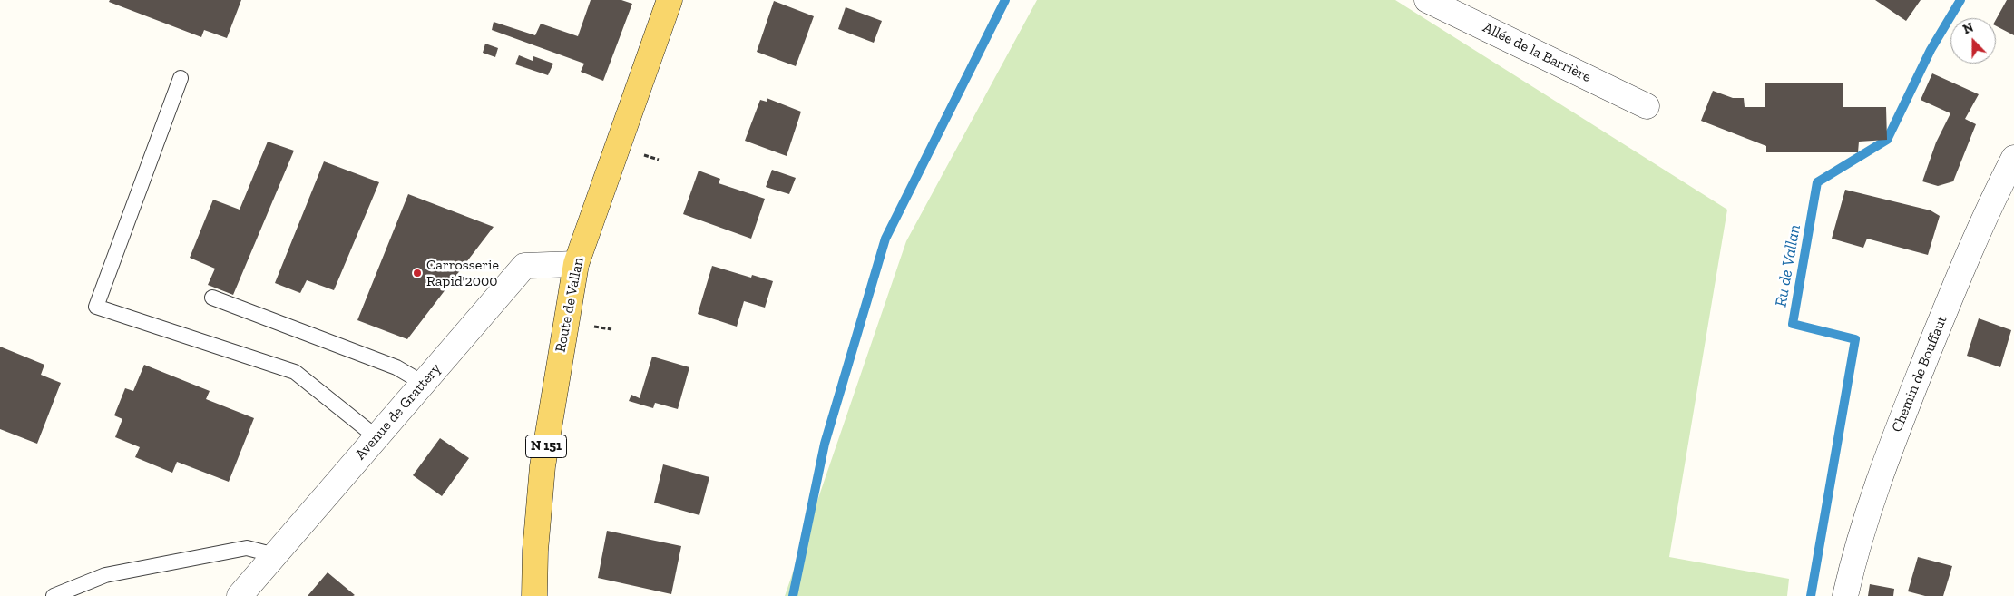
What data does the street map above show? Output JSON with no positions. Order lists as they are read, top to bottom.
{
  "streets": {
    "main road": ["Route de Vallan", "N 151"],
    "street": ["Allée de la Barrière", "Chemin de Bouffaut", "Avenue de Grattery"]
  },
  "crossings": [
    ["Route de Vallan", "Avenue de Grattery"]
  ],
  "water": ["Ru de Vallan"],
  "places": ["Carrosserie Rapid'2000"],
  "north": "top"
}
